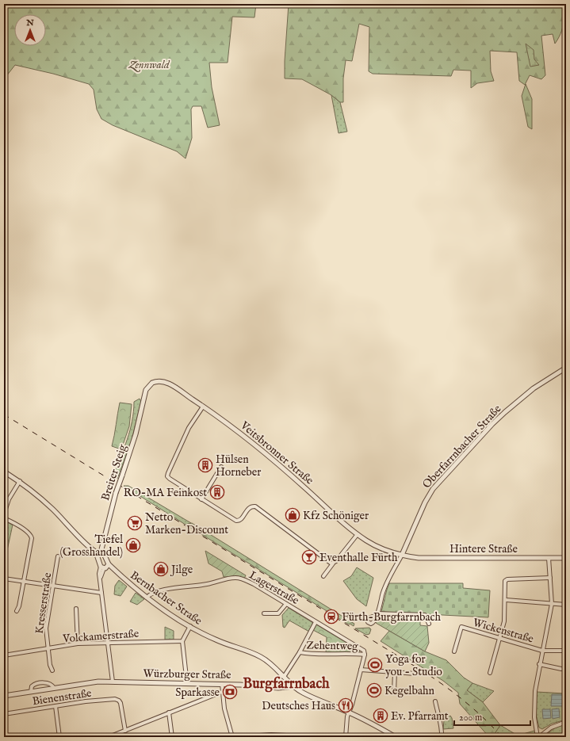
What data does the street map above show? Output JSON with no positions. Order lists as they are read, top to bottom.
{
  "streets": {
    "street": [
      "Oberfarrnbacher Straße",
      "Veitsbronner Straße",
      "Breiter Steig",
      "Hintere Straße",
      "Lagerstraße",
      "Bernbacher Straße",
      "Kresserstraße",
      "Wickenstraße",
      "Volckamerstraße",
      "Zehentweg",
      "Würzburger Straße",
      "Bienenstraße"
    ]
  },
  "crossings": [
    ["Oberfarrnbacher Straße", "Veitsbronner Straße"],
    ["Oberfarrnbacher Straße", "Hintere Straße"],
    ["Veitsbronner Straße", "Breiter Steig"],
    ["Veitsbronner Straße", "Hintere Straße"],
    ["Lagerstraße", "Bernbacher Straße"],
    ["Lagerstraße", "Zehentweg"],
    ["Bernbacher Straße", "Würzburger Straße"],
    ["Kresserstraße", "Volckamerstraße"]
  ],
  "districts": ["Burgfarrnbach"],
  "parks": ["Zennwald"],
  "places": {
    "building": ["Hülsen Horneber", "RO-MA Feinkost", "Ev. Pfarramt"],
    "shop": ["Kfz Schöniger", "Tiefel (Grosshandel)", "Jilge"],
    "supermarket": ["Netto Marken-Discount"],
    "bar": ["Eventhalle Fürth"],
    "station": ["Fürth-Burgfarrnbach"],
    "sports": ["Yoga for you - Studio", "Kegelbahn"],
    "bank": ["Sparkasse"],
    "restaurant": ["Deutsches Haus"]
  },
  "scale_bar": "200 m",
  "north": "top"
}
